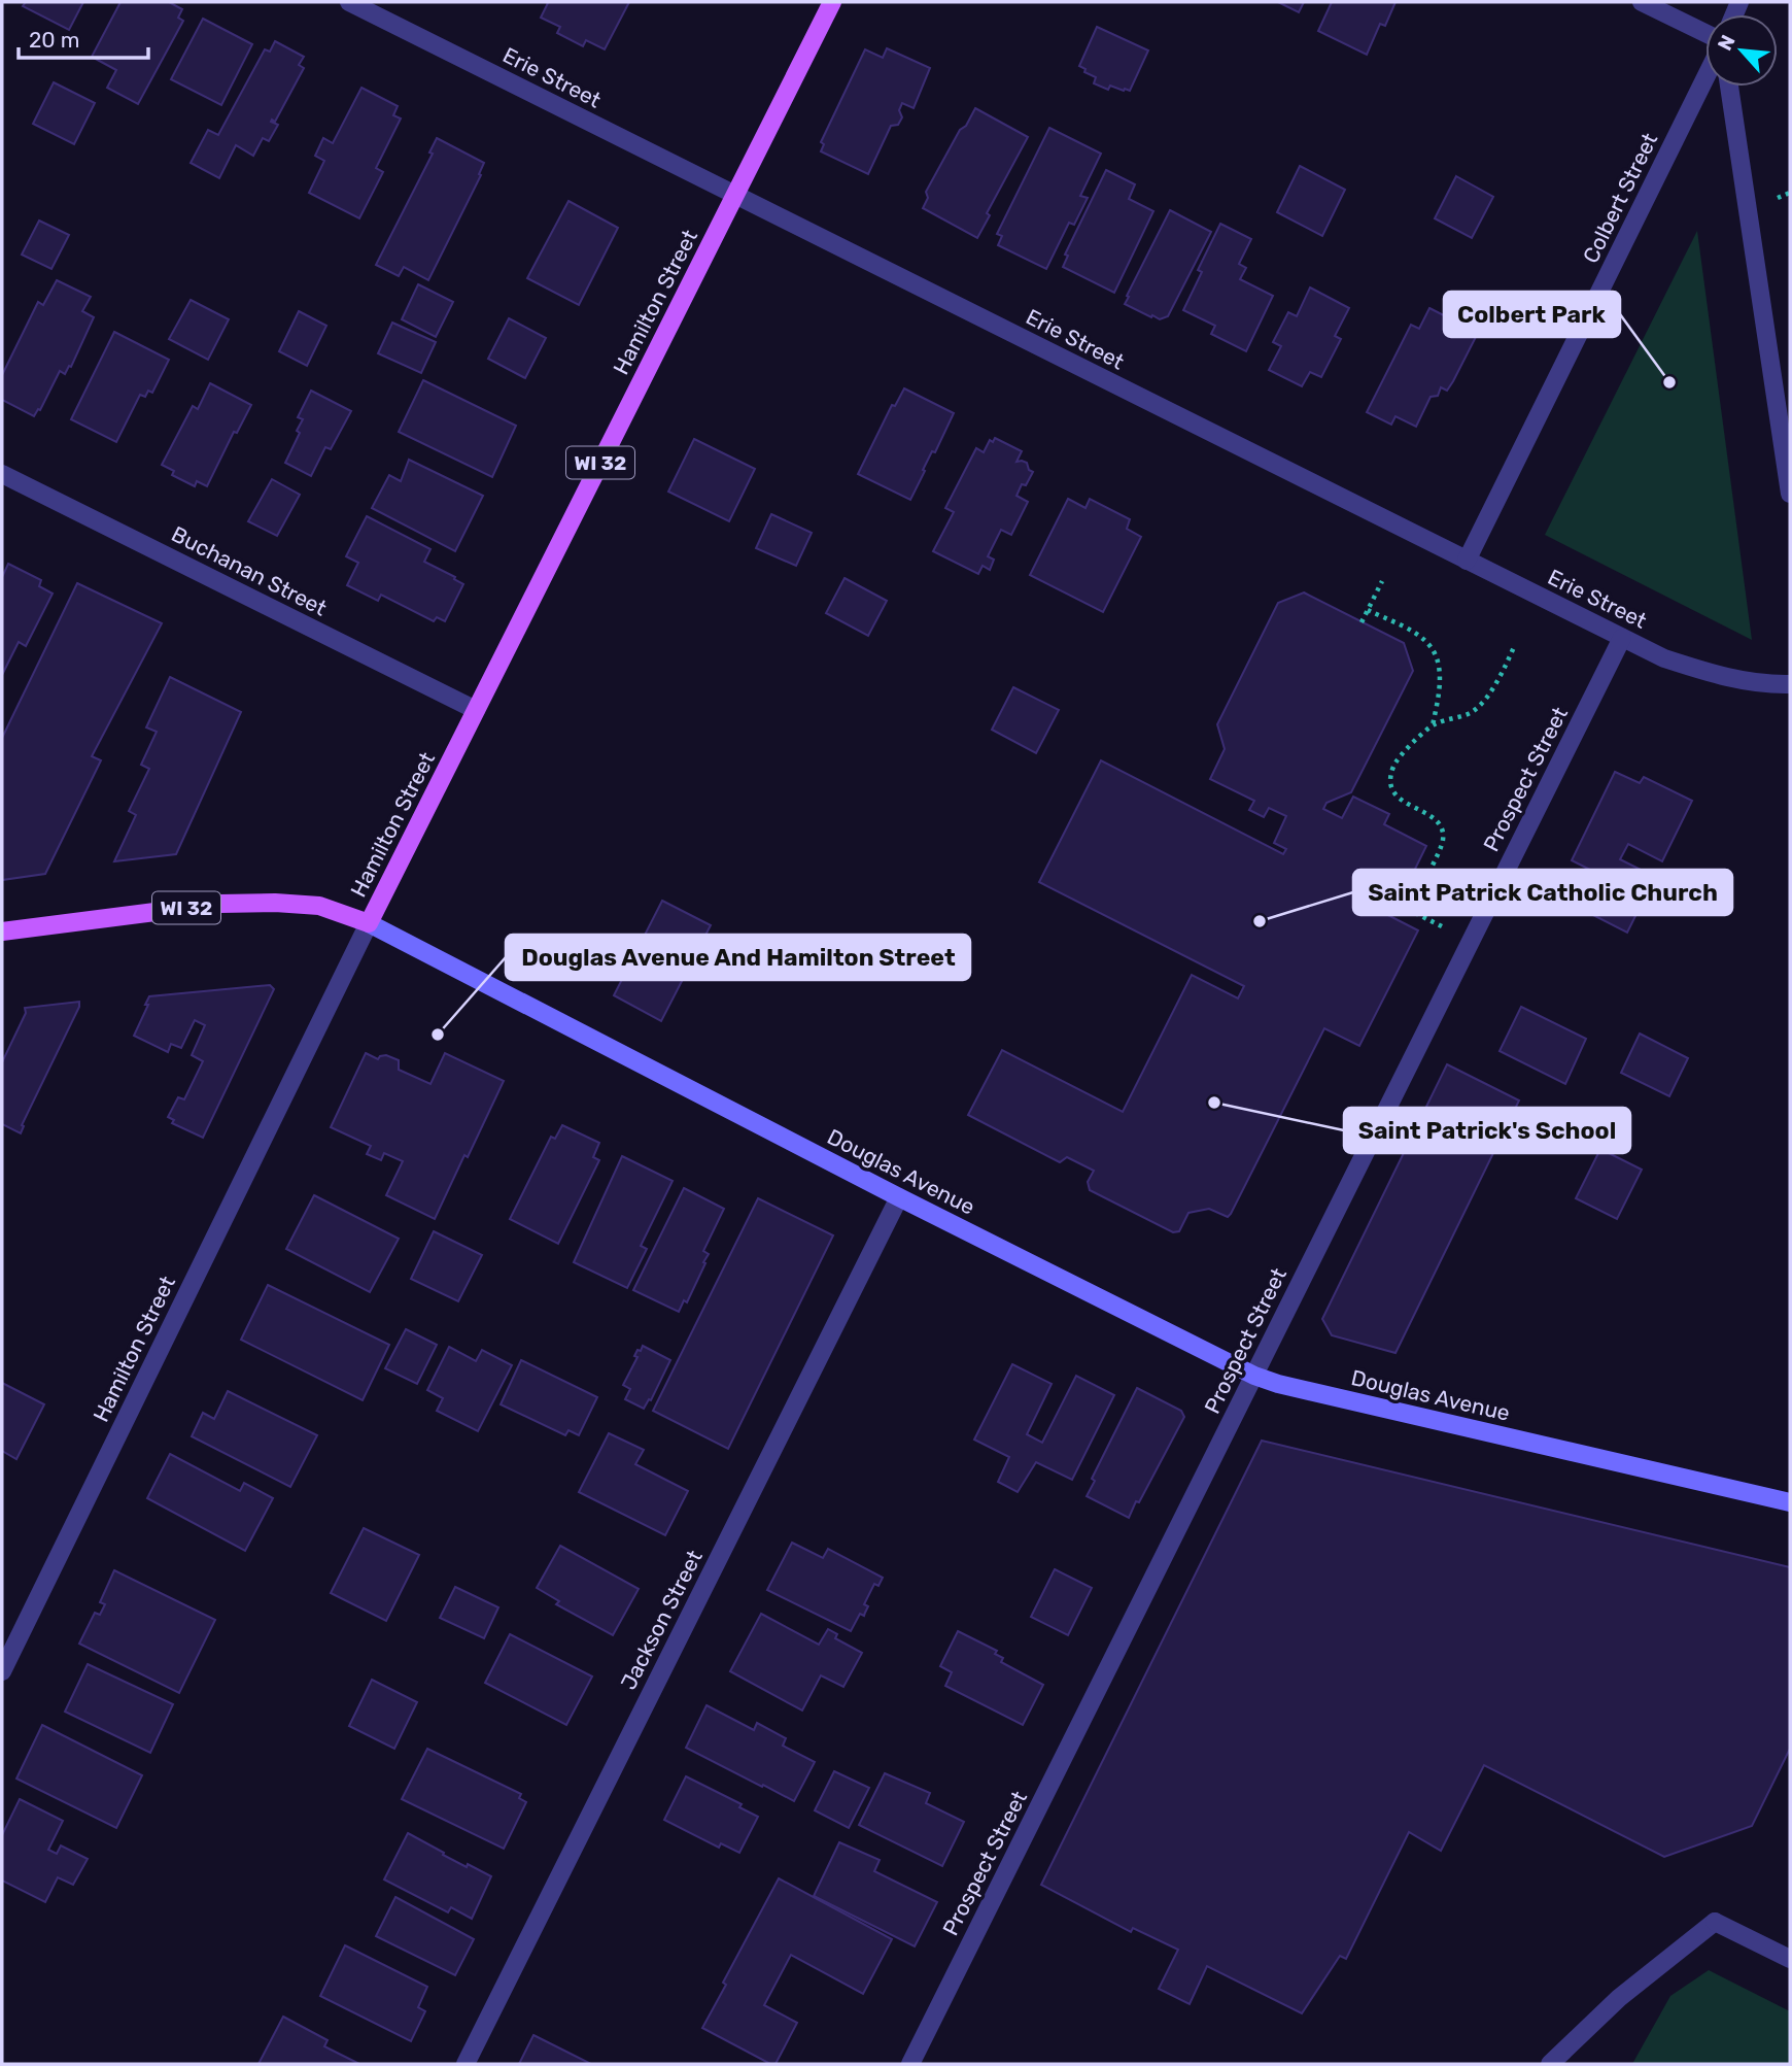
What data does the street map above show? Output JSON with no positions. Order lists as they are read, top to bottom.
{
  "streets": {
    "main road": ["Hamilton Street", "WI 32", "Douglas Avenue"],
    "street": [
      "Erie Street",
      "Colbert Street",
      "Buchanan Street",
      "Prospect Street",
      "Jackson Street"
    ]
  },
  "crossings": [
    ["Erie Street", "Colbert Street"],
    ["Erie Street", "Hamilton Street"],
    ["Erie Street", "Prospect Street"],
    ["Hamilton Street", "Buchanan Street"],
    ["Hamilton Street", "Douglas Avenue"],
    ["Prospect Street", "Douglas Avenue"],
    ["Douglas Avenue", "Jackson Street"]
  ],
  "places": [
    "Colbert Park",
    "Saint Patrick Catholic Church",
    "Douglas Avenue And Hamilton Street",
    "Saint Patrick's School"
  ],
  "scale_bar": "20 m",
  "north": "top left"
}
